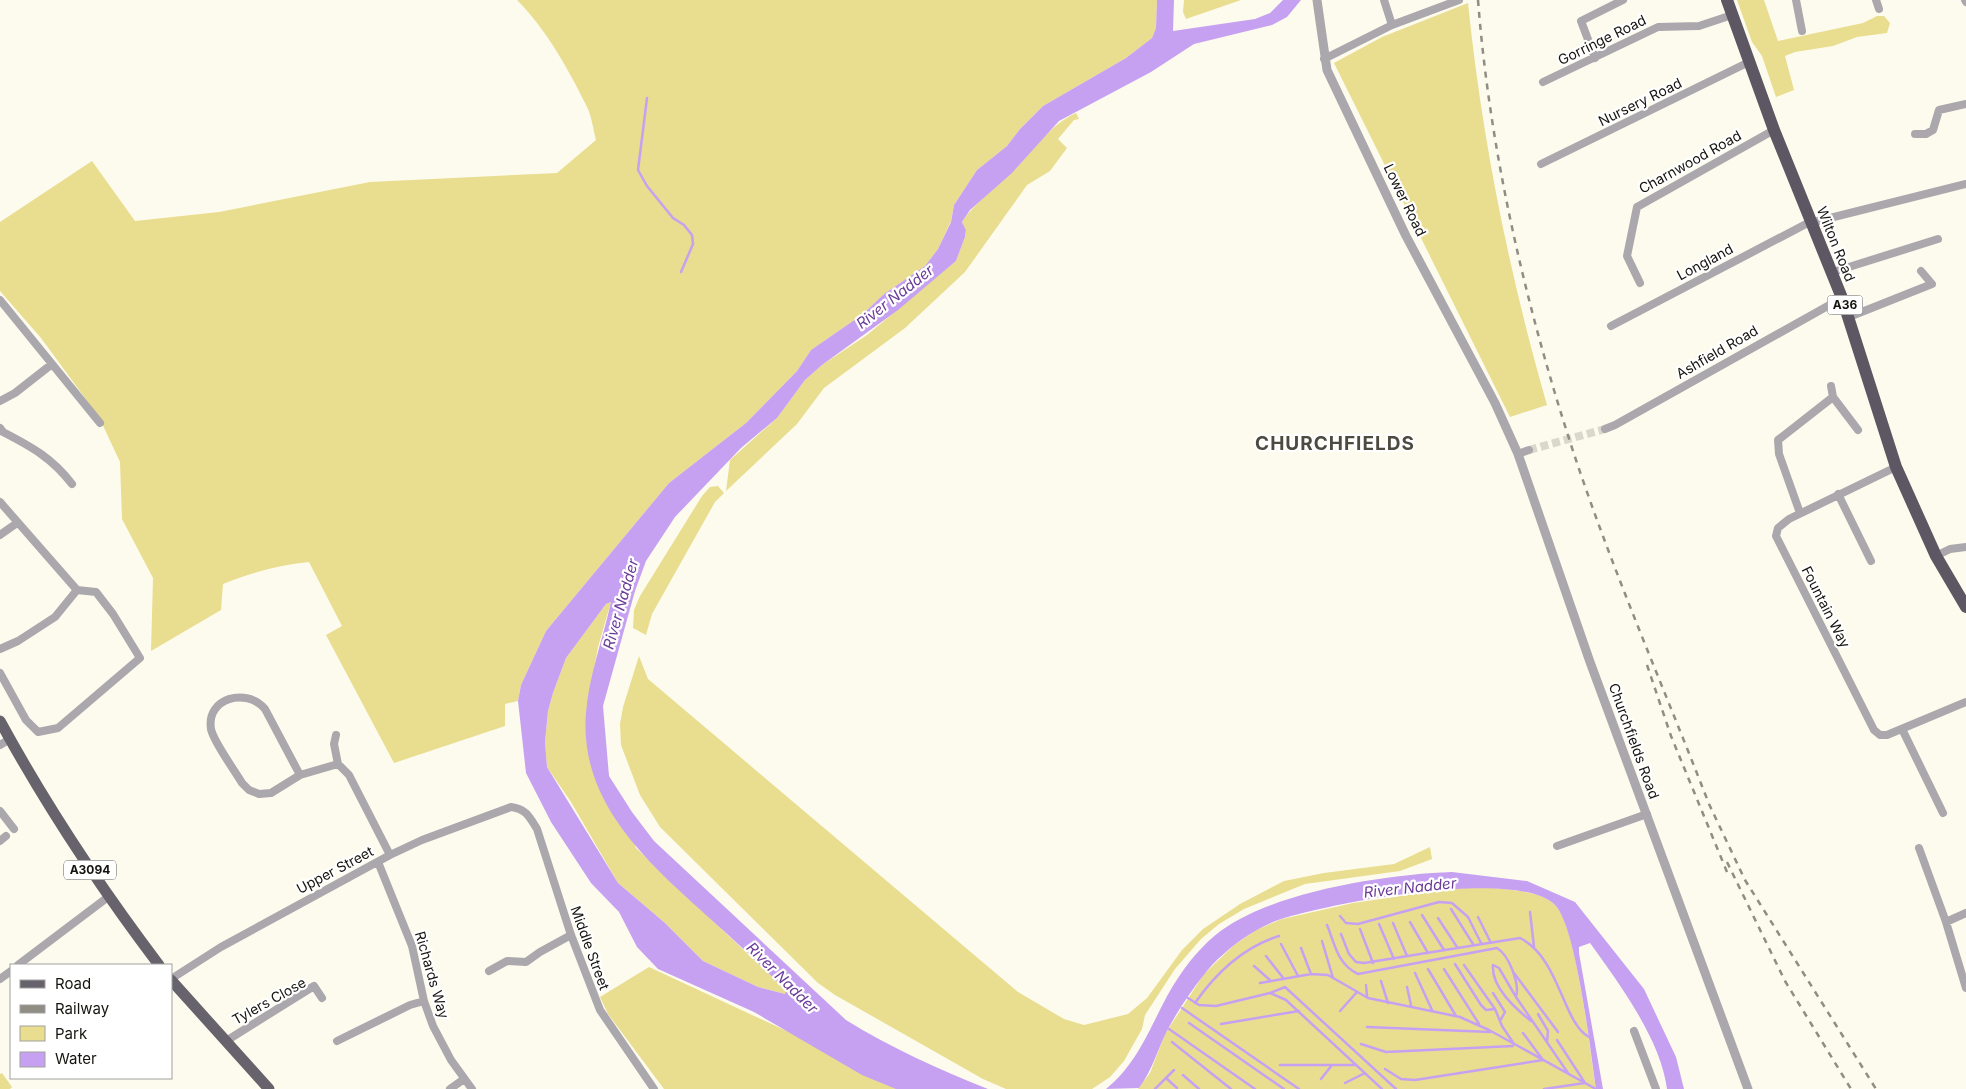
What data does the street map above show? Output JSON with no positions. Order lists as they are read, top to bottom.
{
  "streets": {
    "highway": ["Wilton Road", "A36"],
    "main road": ["A3094"],
    "street": [
      "Gorringe Road",
      "Nursery Road",
      "Charnwood Road",
      "Lower Road",
      "Longland",
      "Ashfield Road",
      "Fountain Way",
      "Churchfields Road",
      "Upper Street",
      "Middle Street",
      "Richards Way",
      "Tylers Close"
    ]
  },
  "crossings": [
    ["Gorringe Road", "Wilton Road"],
    ["Nursery Road", "Wilton Road"],
    ["Charnwood Road", "Wilton Road"],
    ["Lower Road", "Churchfields Road"],
    ["Wilton Road", "Longland"],
    ["Wilton Road", "Ashfield Road"],
    ["Wilton Road", "Fountain Way"],
    ["Upper Street", "Middle Street"],
    ["Upper Street", "Richards Way"]
  ],
  "districts": ["CHURCHFIELDS"],
  "water": ["River Nadder"],
  "legend": [
    "Road",
    "Railway",
    "Park",
    "Water"
  ]
}
